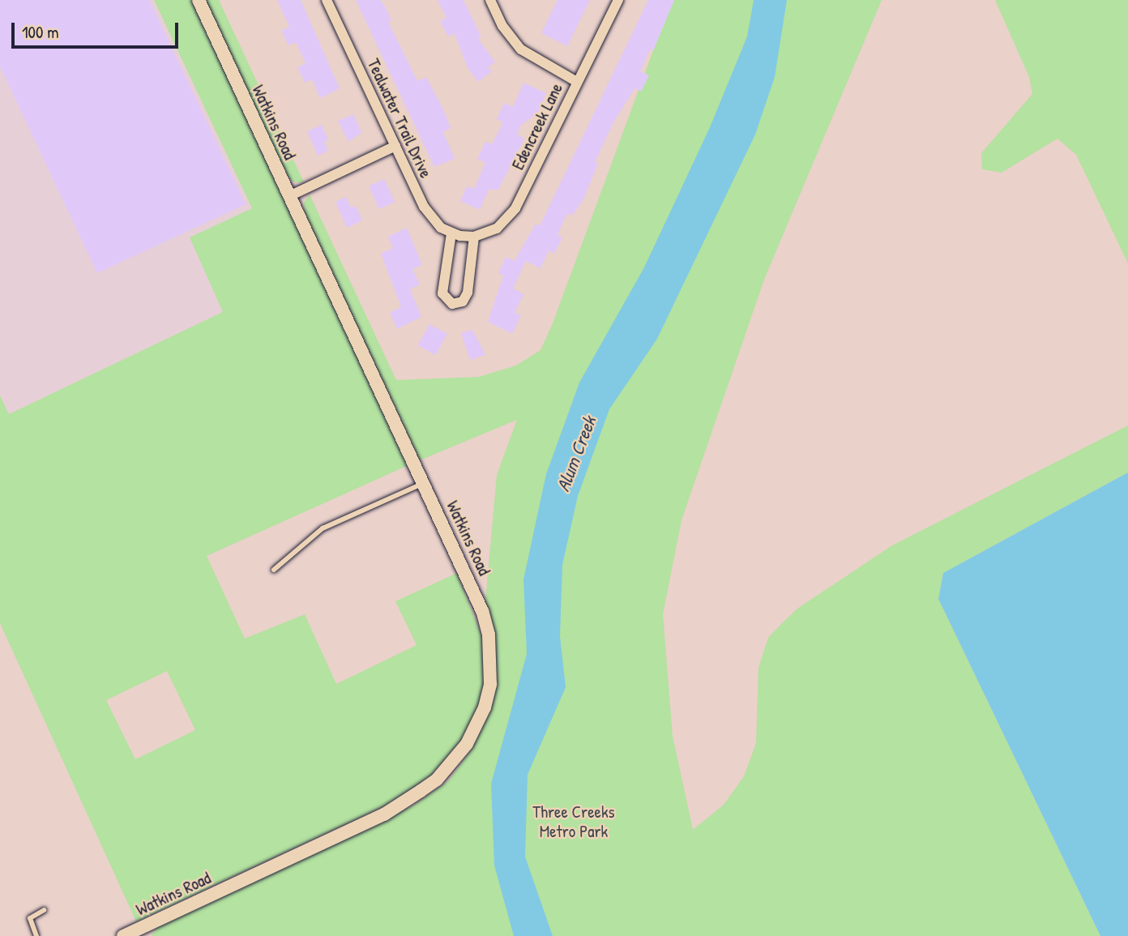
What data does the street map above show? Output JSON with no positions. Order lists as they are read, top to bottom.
{
  "streets": {
    "street": ["Tealwater Trail Drive", "Watkins Road", "Edencreek Lane"]
  },
  "crossings": [
    ["Tealwater Trail Drive", "Edencreek Lane"]
  ],
  "water": ["Alum Creek"],
  "parks": ["Three Creeks Metro Park"],
  "scale_bar": "100 m"
}
